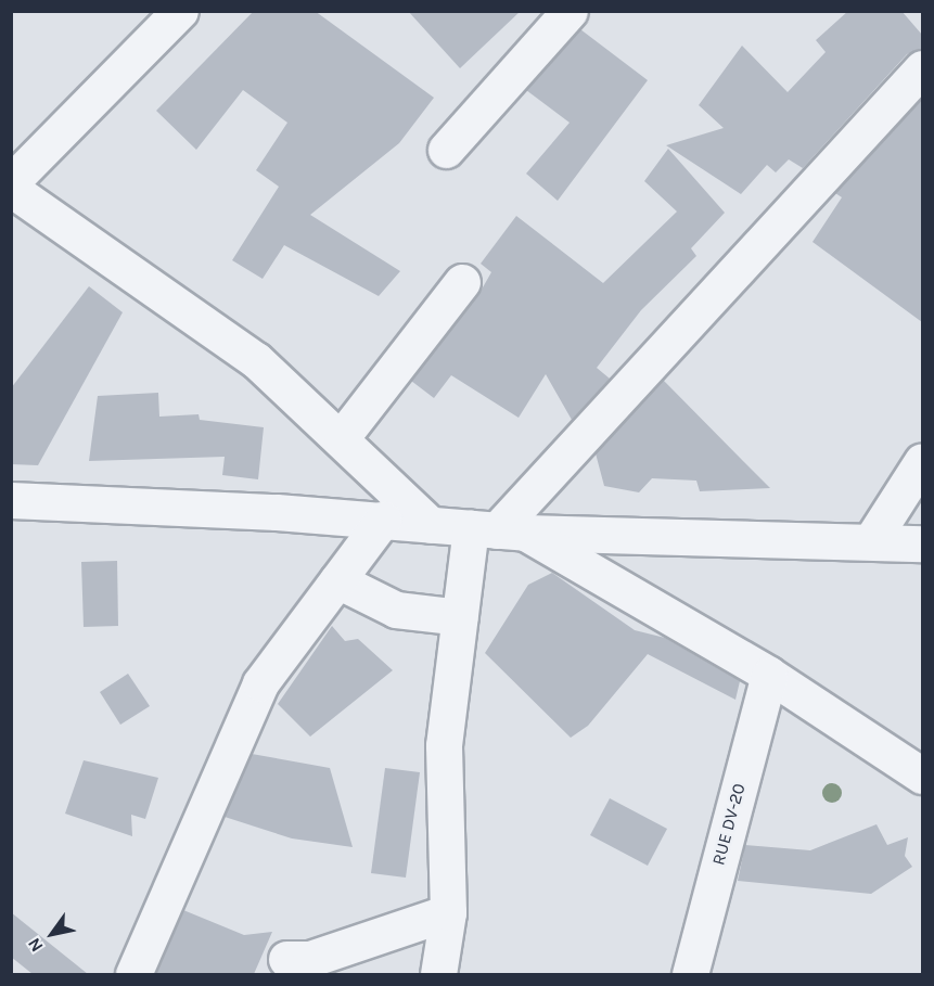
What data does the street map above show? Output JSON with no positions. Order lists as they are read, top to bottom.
{
  "streets": {
    "street": ["RUE DV-20"]
  },
  "north": "bottom left"
}
